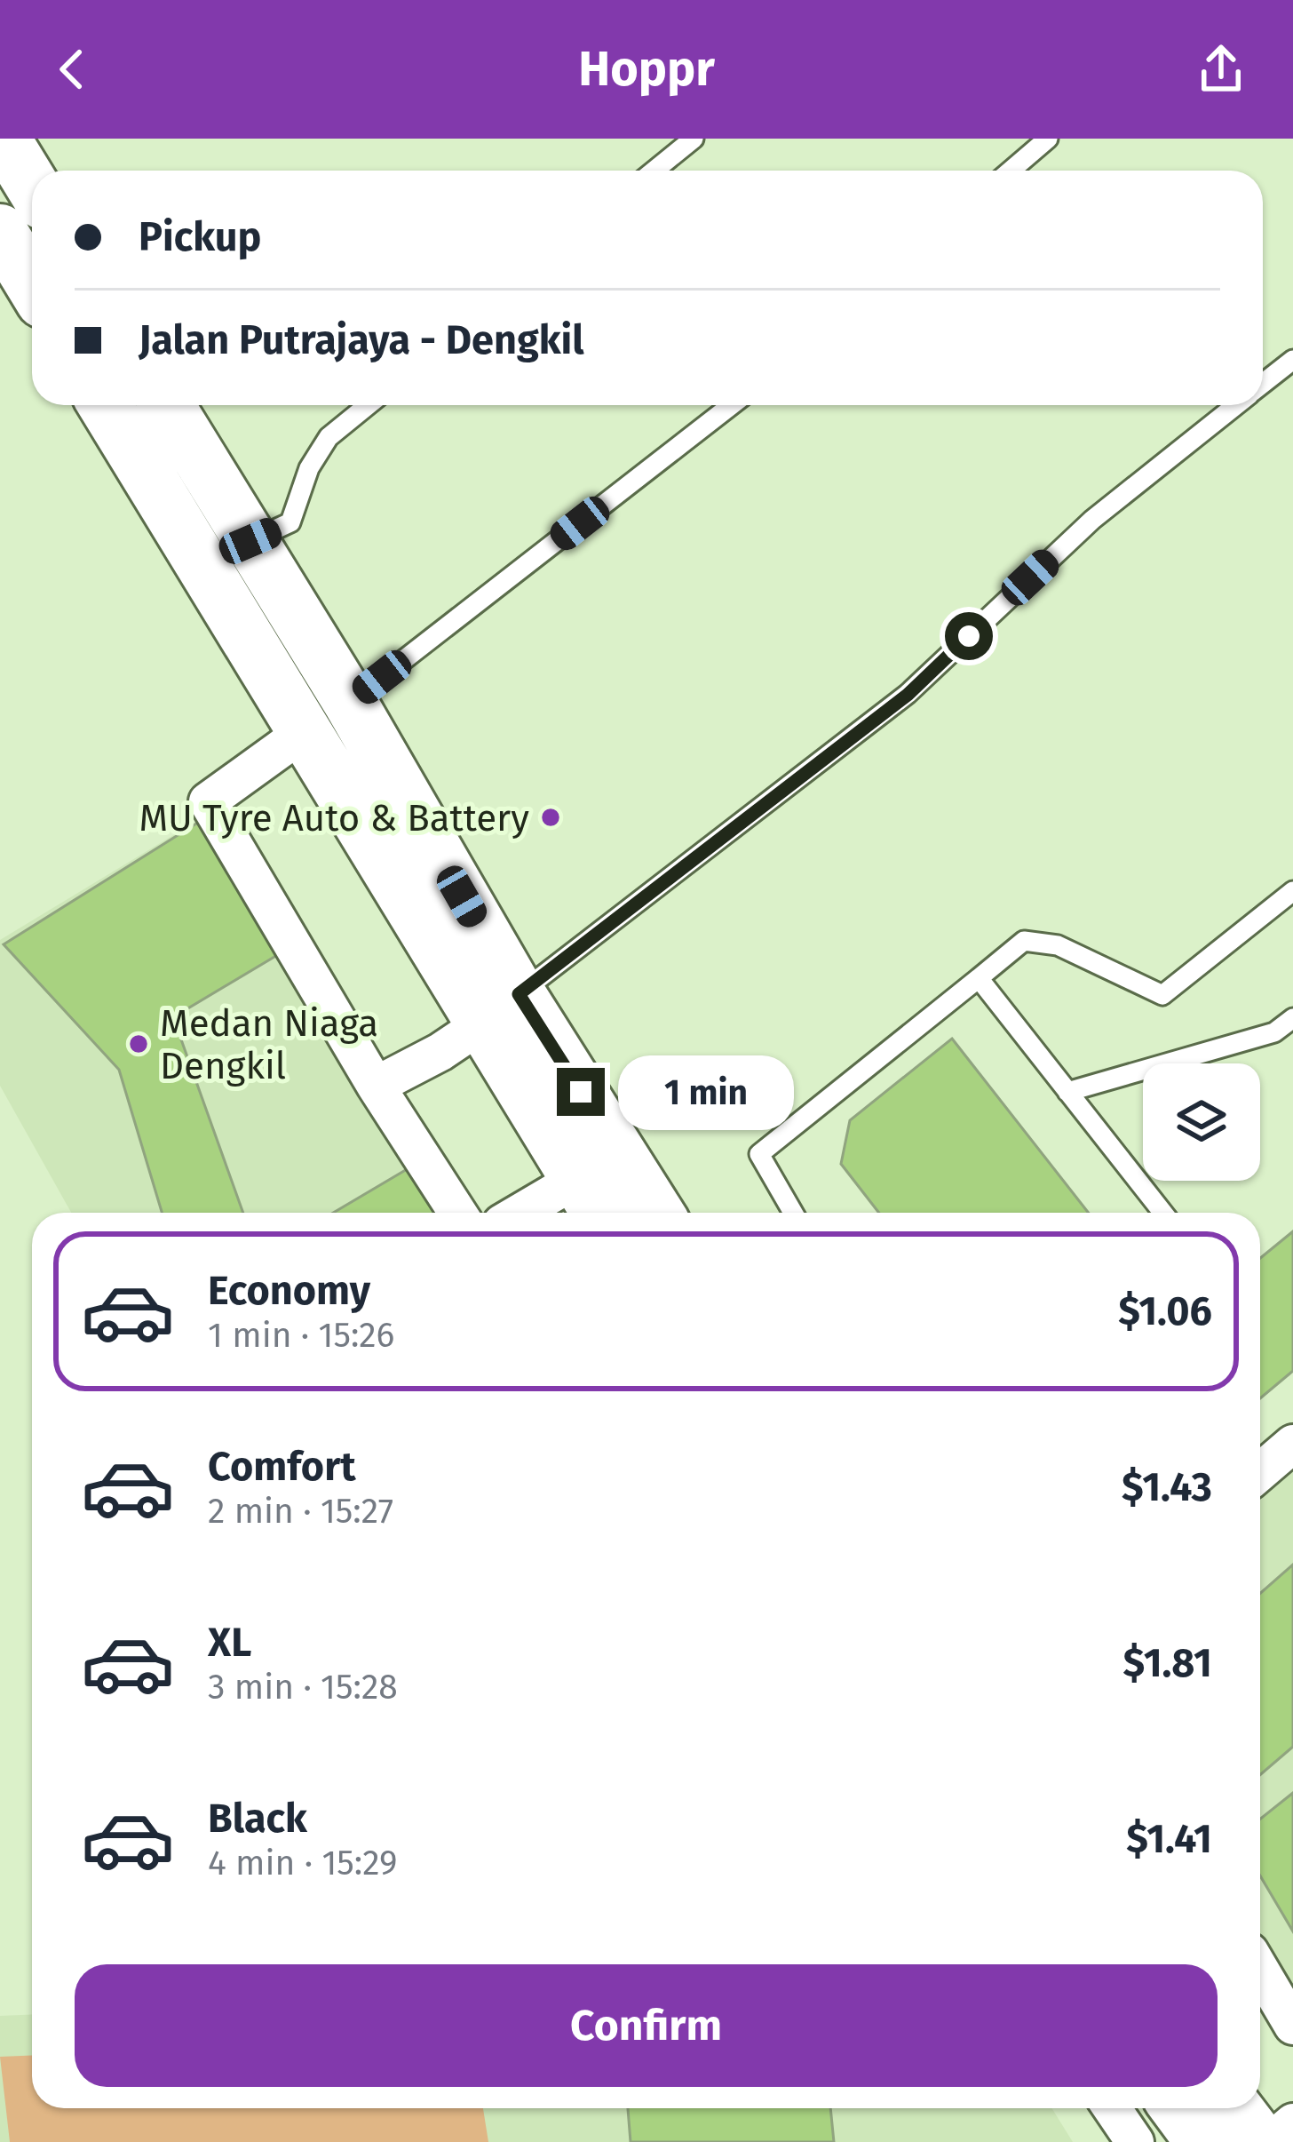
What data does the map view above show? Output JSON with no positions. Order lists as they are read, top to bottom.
{
  "places": ["MU Tyre Auto & Battery", "Medan Niaga Dengkil"],
  "page": {
    "header": "Hoppr",
    "banner": ["Pickup", "Jalan Putrajaya - Dengkil"],
    "bubble": "1 min",
    "list": [
      {
        "name": "Economy",
        "note": "1 min · 15:26",
        "value": "$1.06"
      },
      {
        "name": "Comfort",
        "note": "2 min · 15:27",
        "value": "$1.43"
      },
      {
        "name": "XL",
        "note": "3 min · 15:28",
        "value": "$1.81"
      },
      {
        "name": "Black",
        "note": "4 min · 15:29",
        "value": "$1.41"
      }
    ],
    "buttons": "Confirm"
  }
}
